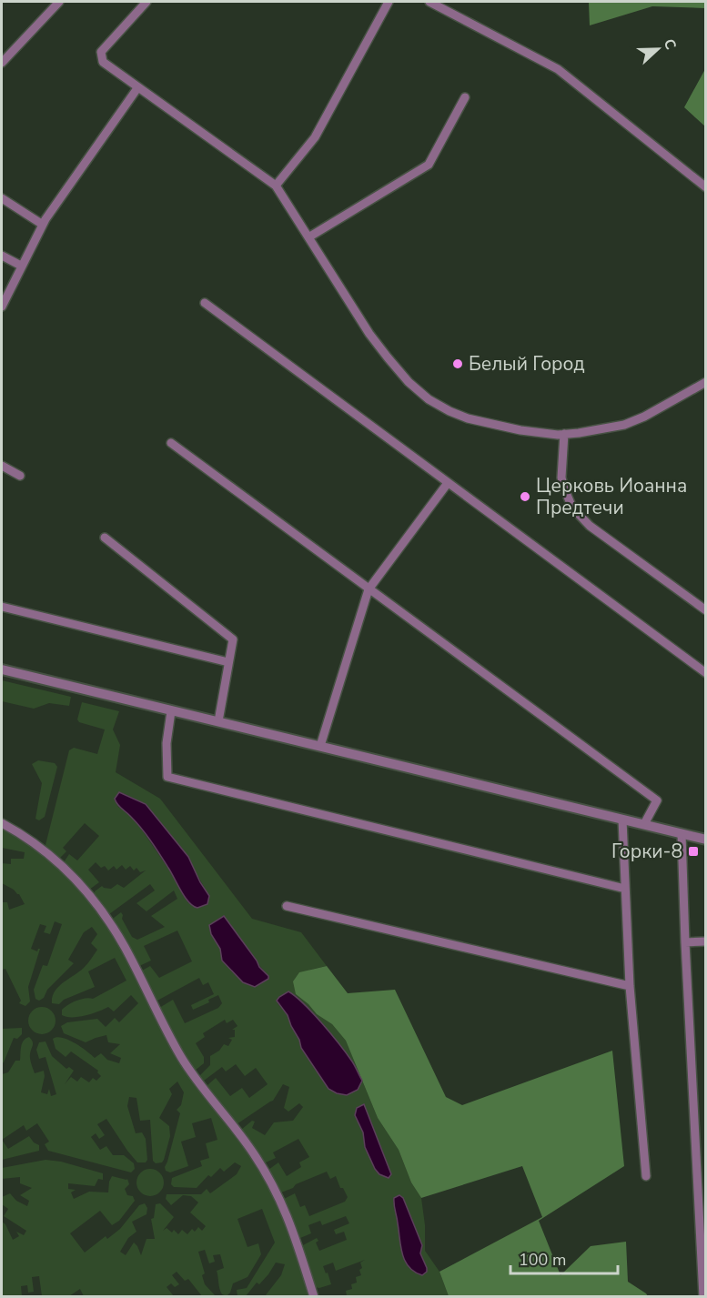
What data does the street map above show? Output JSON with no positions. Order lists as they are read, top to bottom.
{
  "places": {
    "other": ["Белый Город", "Церковь Иоанна Предтечи"],
    "transit": ["Горки-8"]
  },
  "scale_bar": "100 m",
  "north": "right"
}
